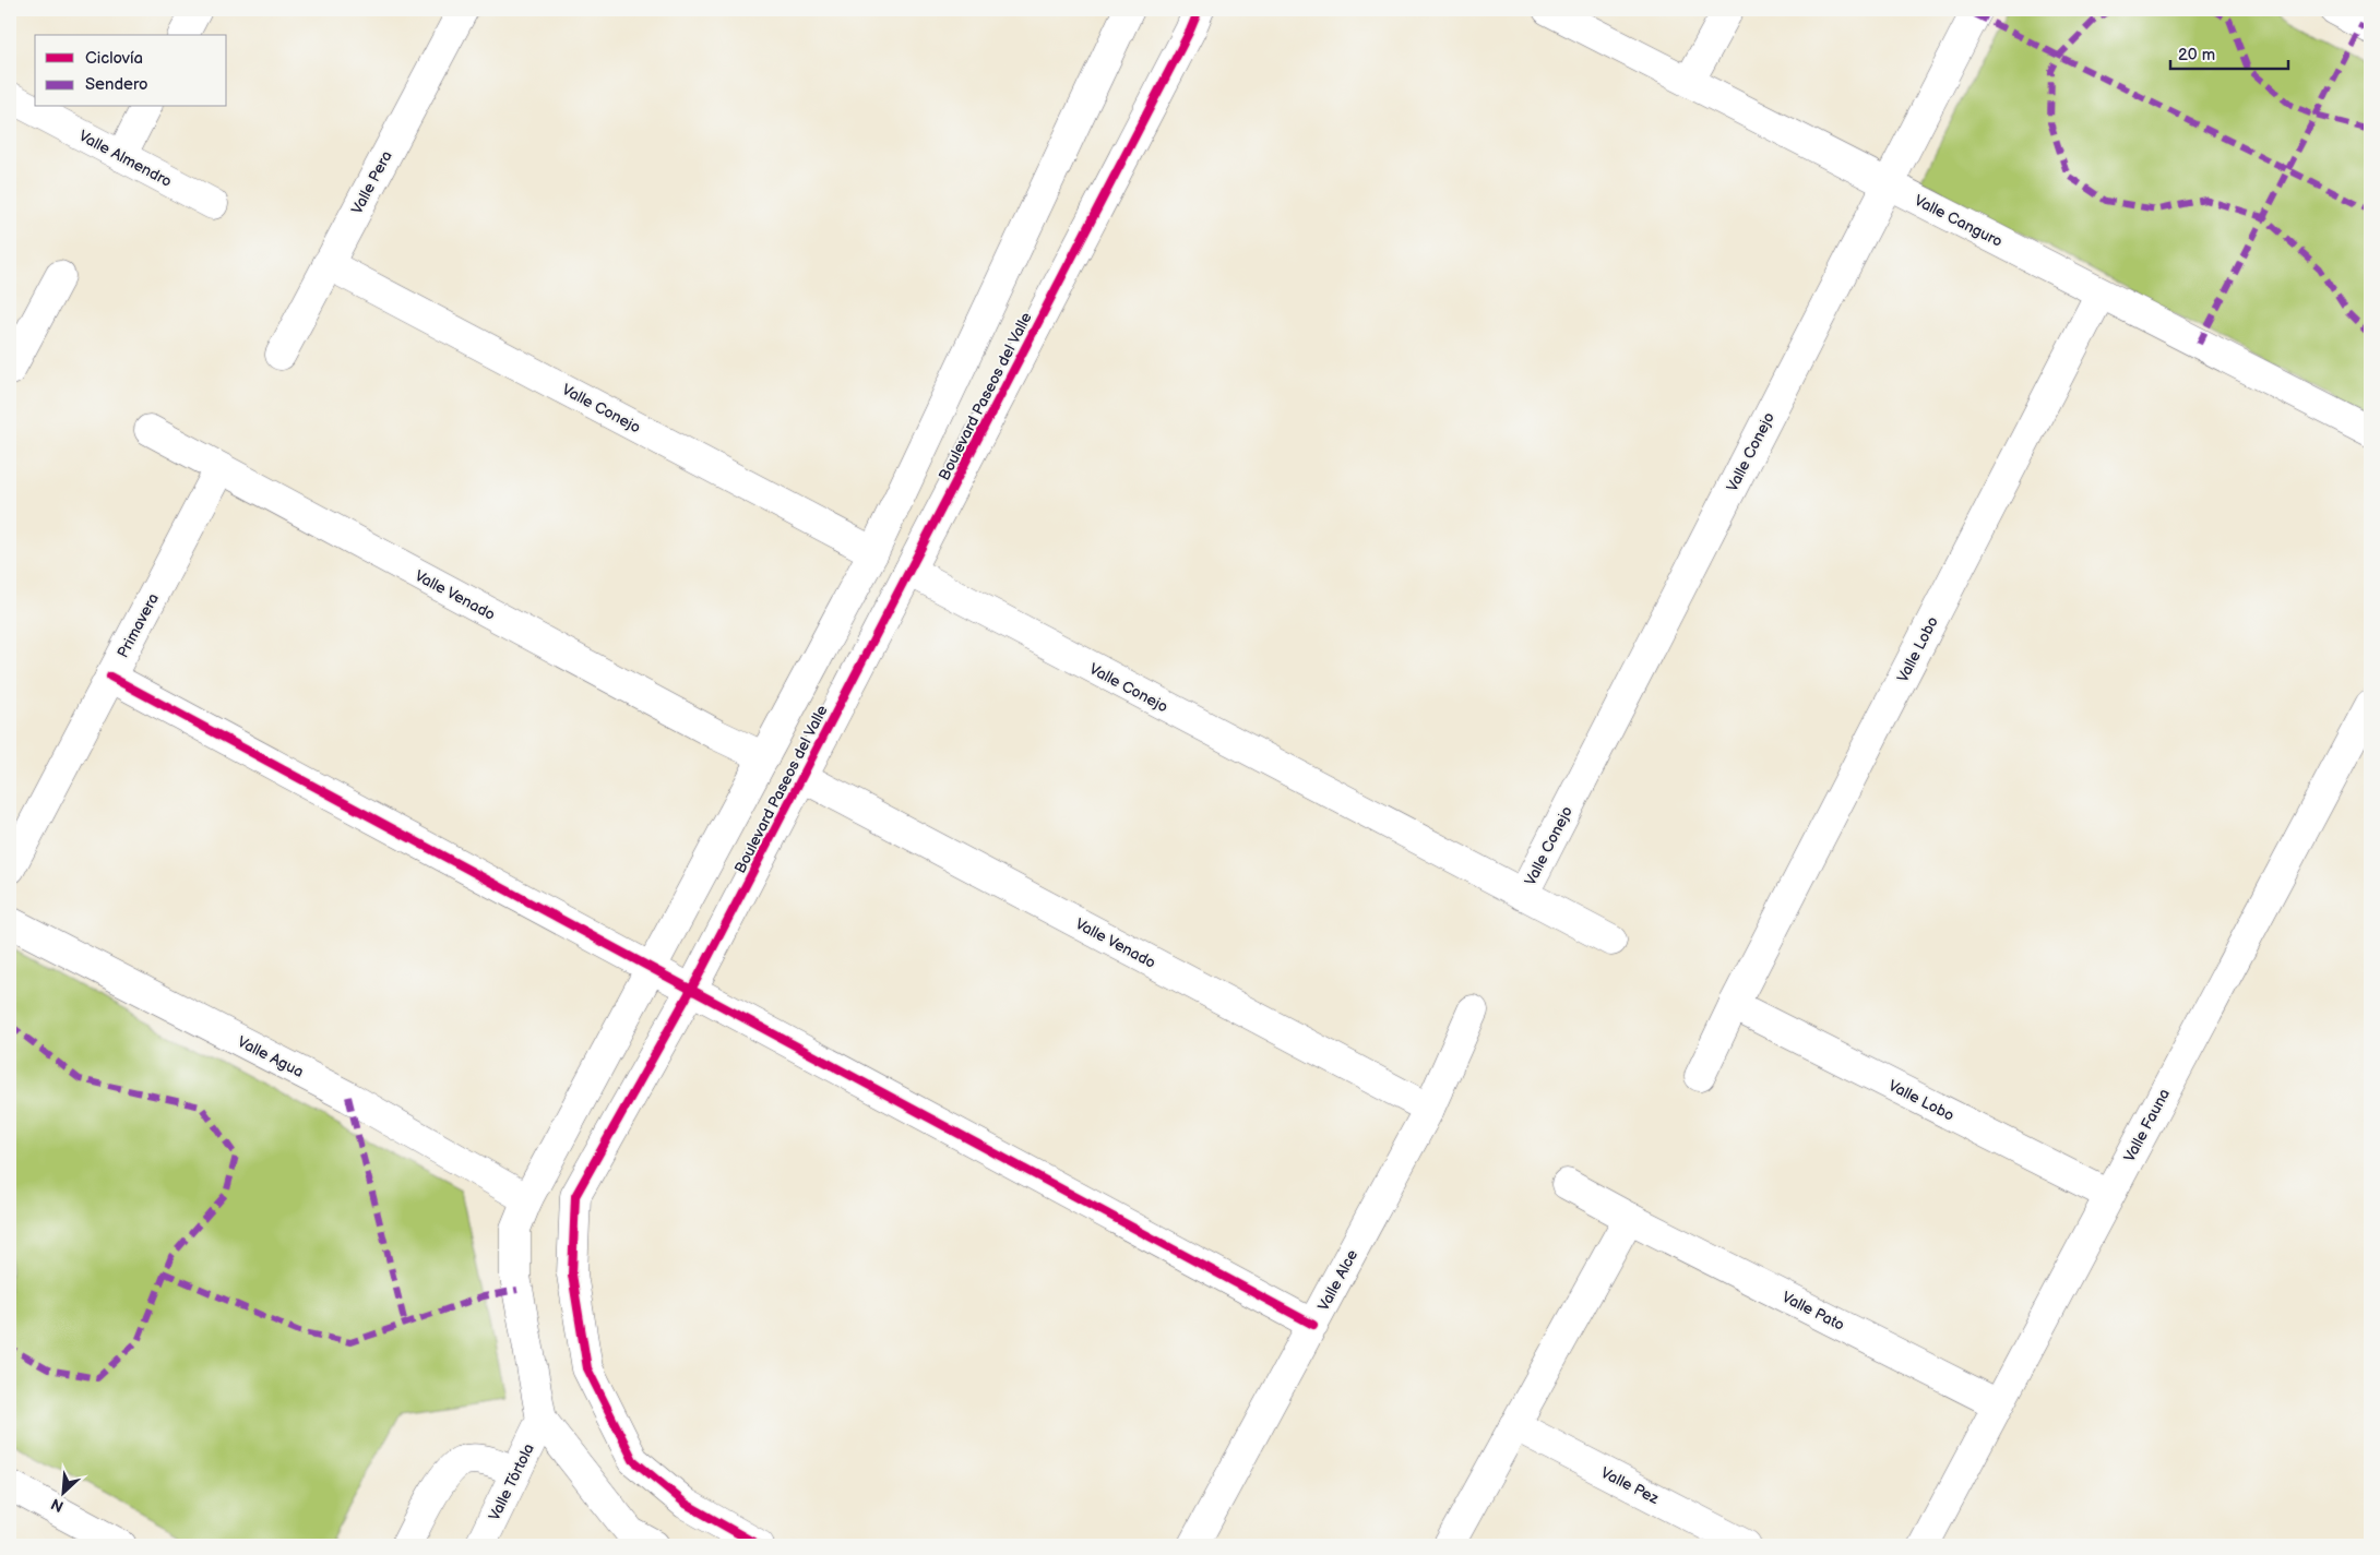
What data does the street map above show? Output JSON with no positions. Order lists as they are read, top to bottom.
{
  "streets": {
    "street": [
      "Valle Almendro",
      "Valle Pera",
      "Valle Canguro",
      "Boulevard Paseos del Valle",
      "Valle Conejo",
      "Valle Venado",
      "Primavera",
      "Valle Lobo",
      "Valle Agua",
      "Valle Fauna",
      "Valle Alce",
      "Valle Pato",
      "Valle Tórtola",
      "Valle Pez"
    ]
  },
  "crossings": [
    ["Valle Pera", "Valle Conejo"],
    ["Valle Canguro", "Valle Conejo"],
    ["Valle Canguro", "Valle Lobo"],
    ["Boulevard Paseos del Valle", "Valle Conejo"],
    ["Boulevard Paseos del Valle", "Valle Venado"],
    ["Boulevard Paseos del Valle", "Valle Agua"],
    ["Boulevard Paseos del Valle", "Valle Tórtola"],
    ["Valle Venado", "Primavera"],
    ["Valle Venado", "Valle Alce"],
    ["Valle Lobo", "Valle Fauna"],
    ["Valle Fauna", "Valle Pato"]
  ],
  "legend": ["Ciclovía", "Sendero"],
  "scale_bar": "20 m",
  "north": "bottom left"
}
